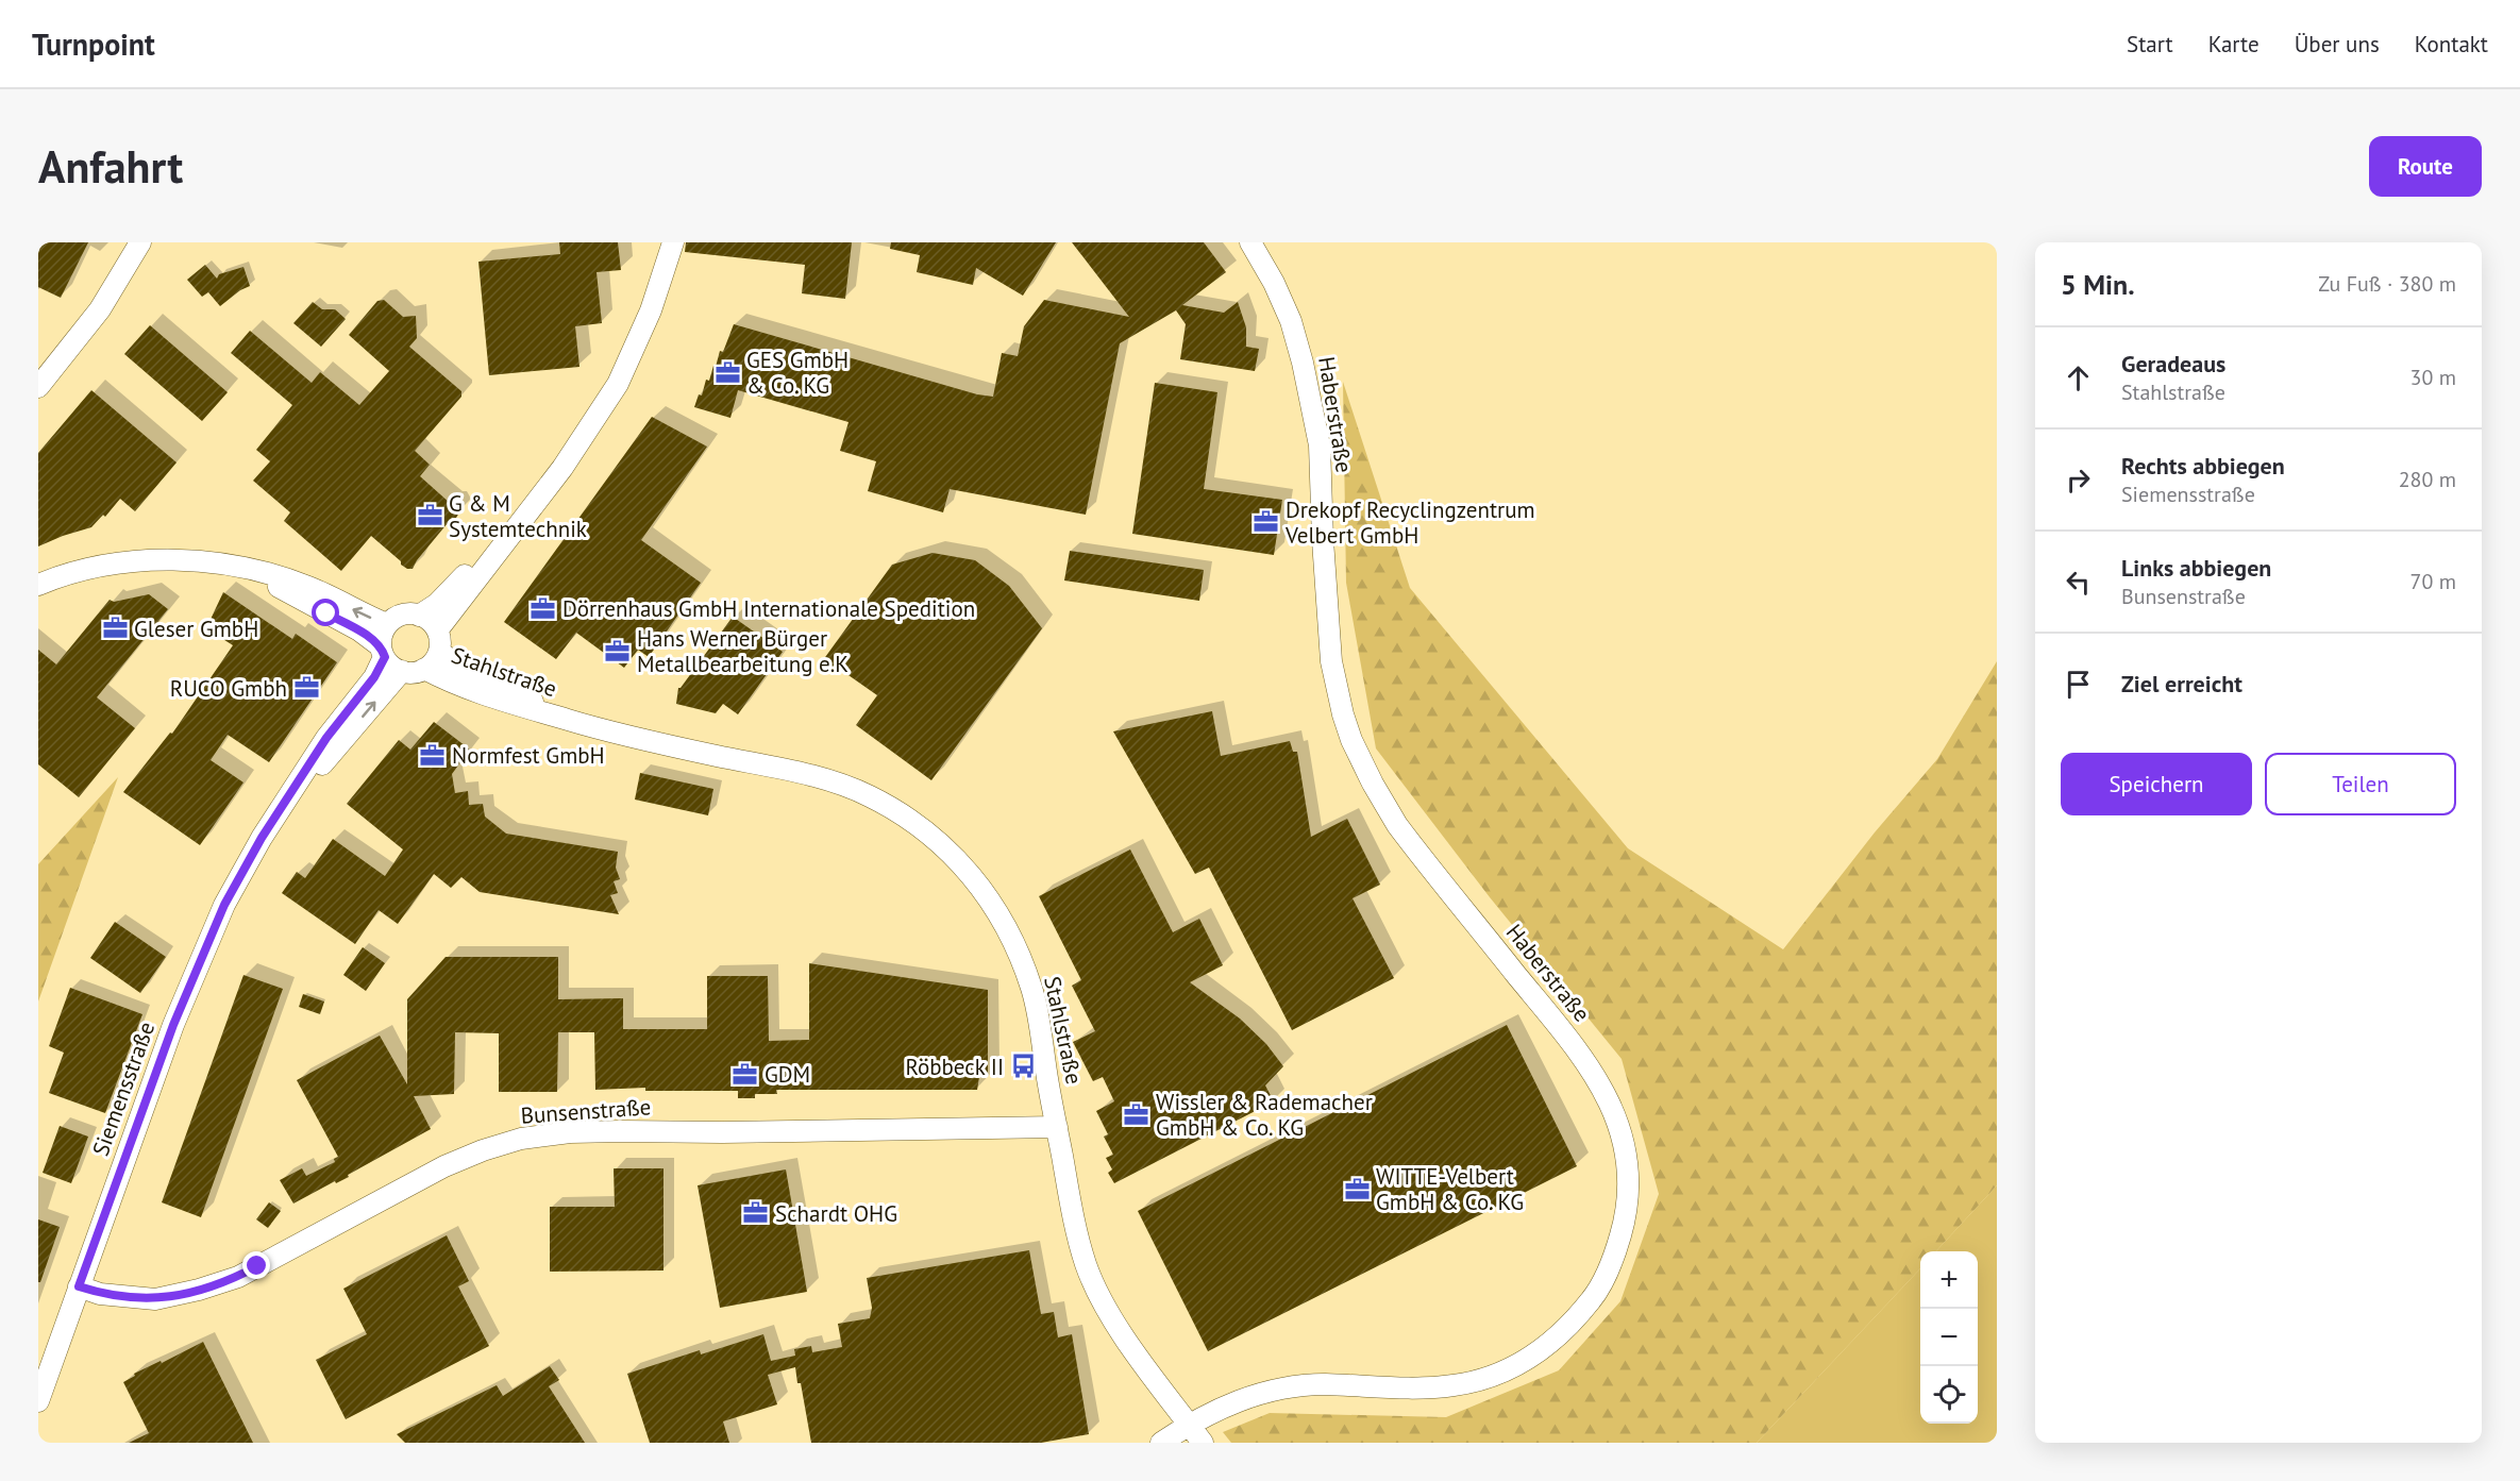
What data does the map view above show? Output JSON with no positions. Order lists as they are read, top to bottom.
{
  "streets": {
    "street": [
      "Haberstraße",
      "Stahlstraße",
      "Siemensstraße",
      "Bunsenstraße"
    ]
  },
  "crossings": [
    ["Haberstraße", "Stahlstraße"],
    ["Stahlstraße", "Siemensstraße"],
    ["Stahlstraße", "Bunsenstraße"],
    ["Siemensstraße", "Bunsenstraße"]
  ],
  "places": {
    "office": [
      "GES GmbH & Co. KG",
      "G & M Systemtechnik",
      "Drekopf Recyclingzentrum Velbert GmbH",
      "Dörrenhaus GmbH Internationale Spedition",
      "Gleser GmbH",
      "Hans Werner Bürger Metallbearbeitung e.K",
      "RUCO Gmbh",
      "Normfest GmbH",
      "GDM",
      "Wissler & Rademacher GmbH & Co. KG",
      "WITTE-Velbert GmbH & Co. KG",
      "Schardt OHG"
    ],
    "bus stop": ["Röbbeck II"]
  },
  "page": {
    "header": "Turnpoint",
    "nav": [
      "Start",
      "Karte",
      "Über uns",
      "Kontakt"
    ],
    "buttons": [
      "Route",
      ["Speichern", "Teilen"]
    ],
    "title": "Anfahrt",
    "heading": ["5 Min.", "Zu Fuß · 380 m"],
    "list": [
      ["Geradeaus", "Stahlstraße", "30 m"],
      ["Rechts abbiegen", "Siemensstraße", "280 m"],
      ["Links abbiegen", "Bunsenstraße", "70 m"],
      "Ziel erreicht"
    ],
    "map_buttons": ["+", "−"]
  }
}
